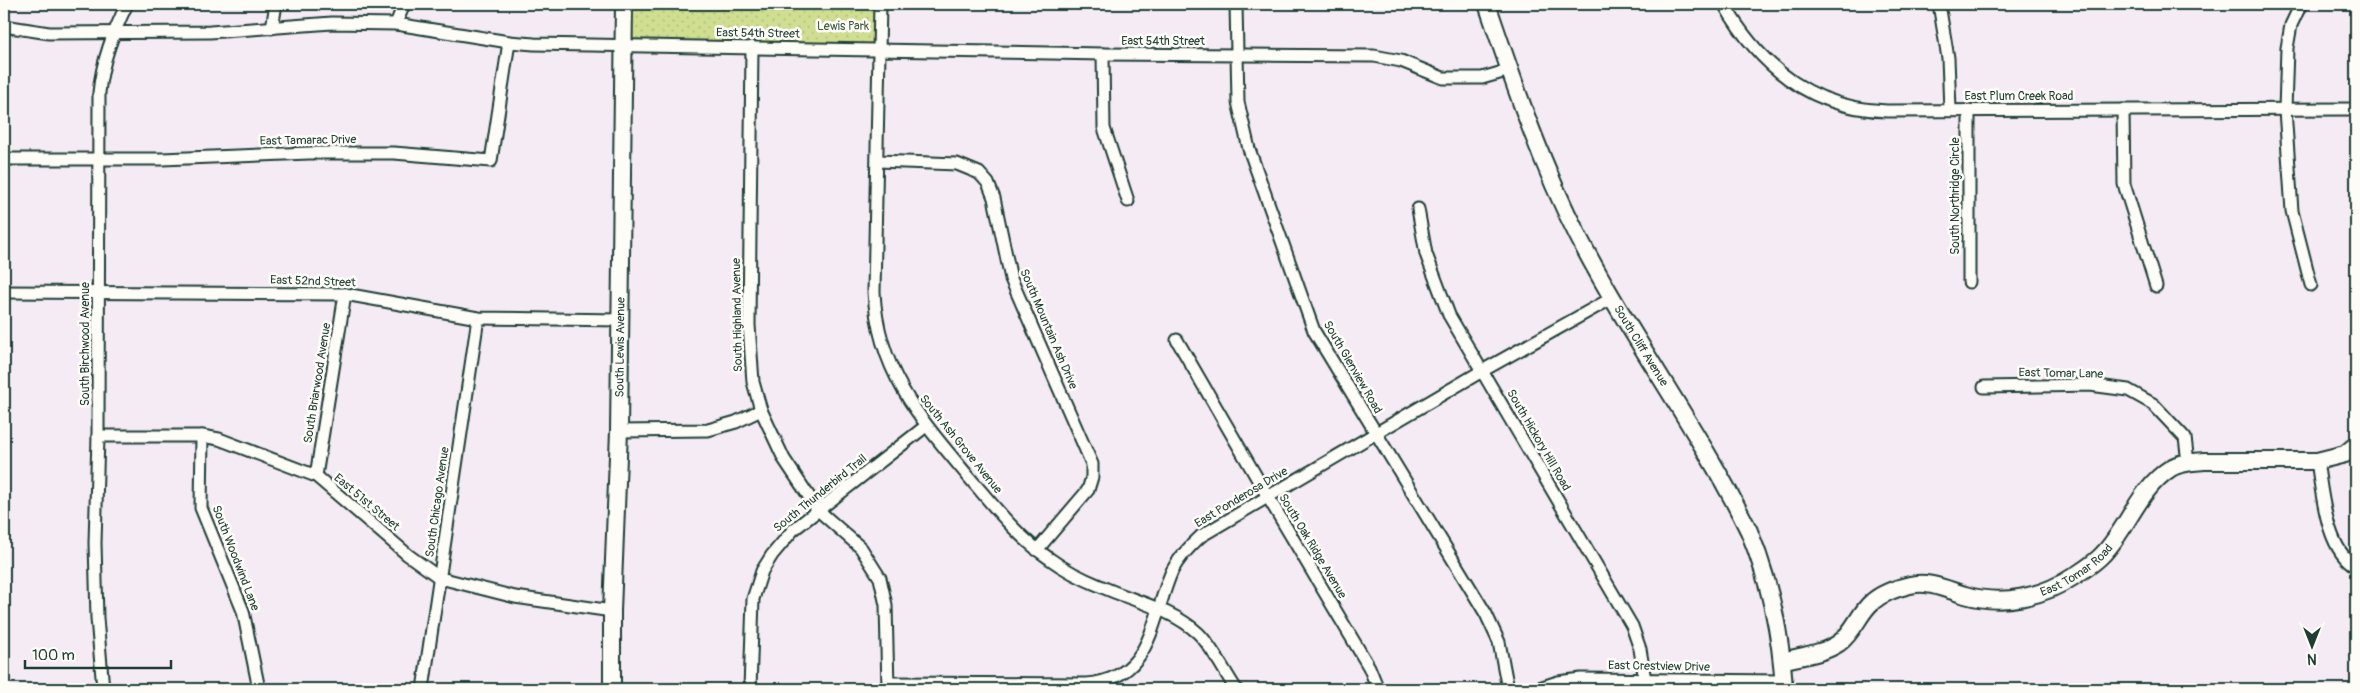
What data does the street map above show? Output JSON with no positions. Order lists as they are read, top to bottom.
{
  "streets": {
    "street": [
      "East 54th Street",
      "East Plum Creek Road",
      "East Tamarac Drive",
      "South Northridge Circle",
      "East 52nd Street",
      "South Highland Avenue",
      "South Mountain Ash Drive",
      "South Birchwood Avenue",
      "South Cliff Avenue",
      "South Lewis Avenue",
      "South Glenview Road",
      "East Tomar Lane",
      "South Briarwood Avenue",
      "South Hickory Hill Road",
      "South Ash Grove Avenue",
      "South Thunderbird Trail",
      "East Ponderosa Drive",
      "East 51st Street",
      "South Chicago Avenue",
      "South Oak Ridge Avenue",
      "South Woodwind Lane",
      "East Tomar Road",
      "East Crestview Drive"
    ]
  },
  "crossings": [
    ["East 54th Street", "East Tamarac Drive"],
    ["East 54th Street", "South Highland Avenue"],
    ["East 54th Street", "South Birchwood Avenue"],
    ["East 54th Street", "South Cliff Avenue"],
    ["East 54th Street", "South Lewis Avenue"],
    ["East 54th Street", "South Glenview Road"],
    ["East 54th Street", "South Ash Grove Avenue"],
    ["East Plum Creek Road", "South Northridge Circle"],
    ["East Tamarac Drive", "South Birchwood Avenue"],
    ["East 52nd Street", "South Birchwood Avenue"],
    ["East 52nd Street", "South Lewis Avenue"],
    ["East 52nd Street", "South Briarwood Avenue"],
    ["East 52nd Street", "South Chicago Avenue"],
    ["South Highland Avenue", "South Thunderbird Trail"],
    ["South Highland Avenue", "East Ponderosa Drive"],
    ["South Mountain Ash Drive", "South Ash Grove Avenue"],
    ["South Birchwood Avenue", "East 51st Street"],
    ["South Cliff Avenue", "East Ponderosa Drive"],
    ["South Cliff Avenue", "East Tomar Road"],
    ["South Cliff Avenue", "East Crestview Drive"],
    ["South Lewis Avenue", "East 51st Street"],
    ["South Glenview Road", "East Ponderosa Drive"],
    ["East Tomar Lane", "East Tomar Road"],
    ["South Briarwood Avenue", "East 51st Street"],
    ["South Hickory Hill Road", "East Ponderosa Drive"],
    ["South Hickory Hill Road", "East Crestview Drive"],
    ["South Ash Grove Avenue", "South Thunderbird Trail"],
    ["South Ash Grove Avenue", "East Ponderosa Drive"],
    ["East Ponderosa Drive", "South Oak Ridge Avenue"],
    ["East 51st Street", "South Chicago Avenue"],
    ["East 51st Street", "South Woodwind Lane"]
  ],
  "parks": ["Lewis Park"],
  "scale_bar": "100 m",
  "north": "bottom"
}
